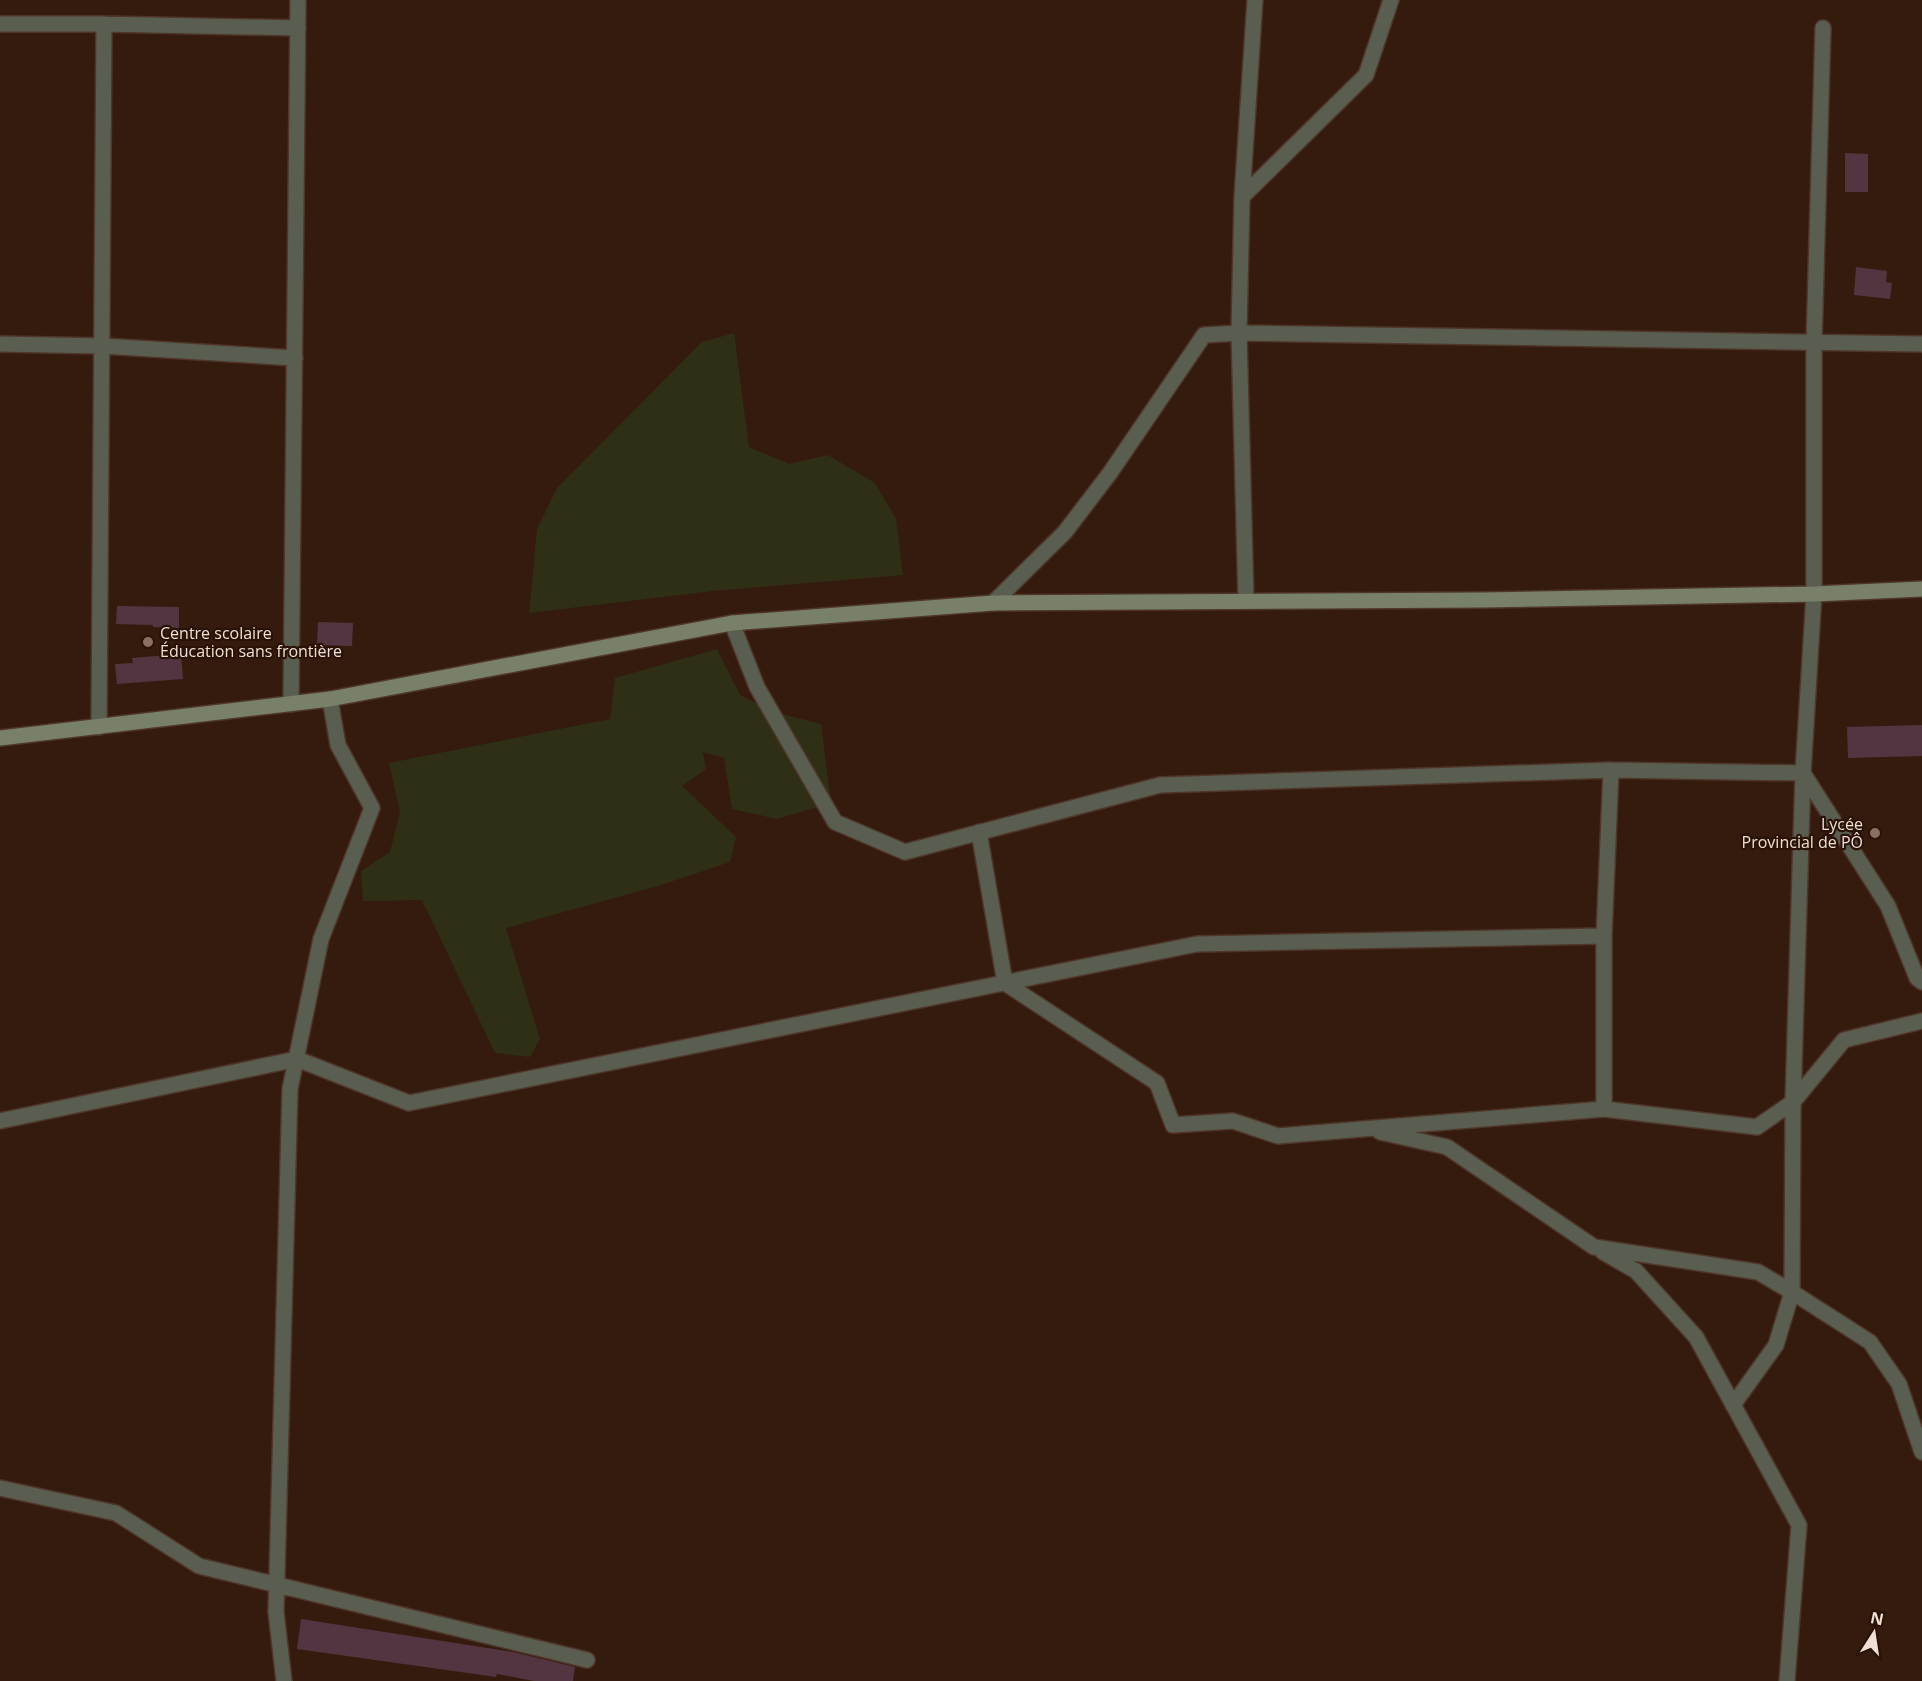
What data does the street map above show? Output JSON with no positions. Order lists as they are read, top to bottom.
{
  "places": ["Centre scolaire Éducation sans frontière", "Lycée Provincial de PÔ"],
  "north": "top"
}
